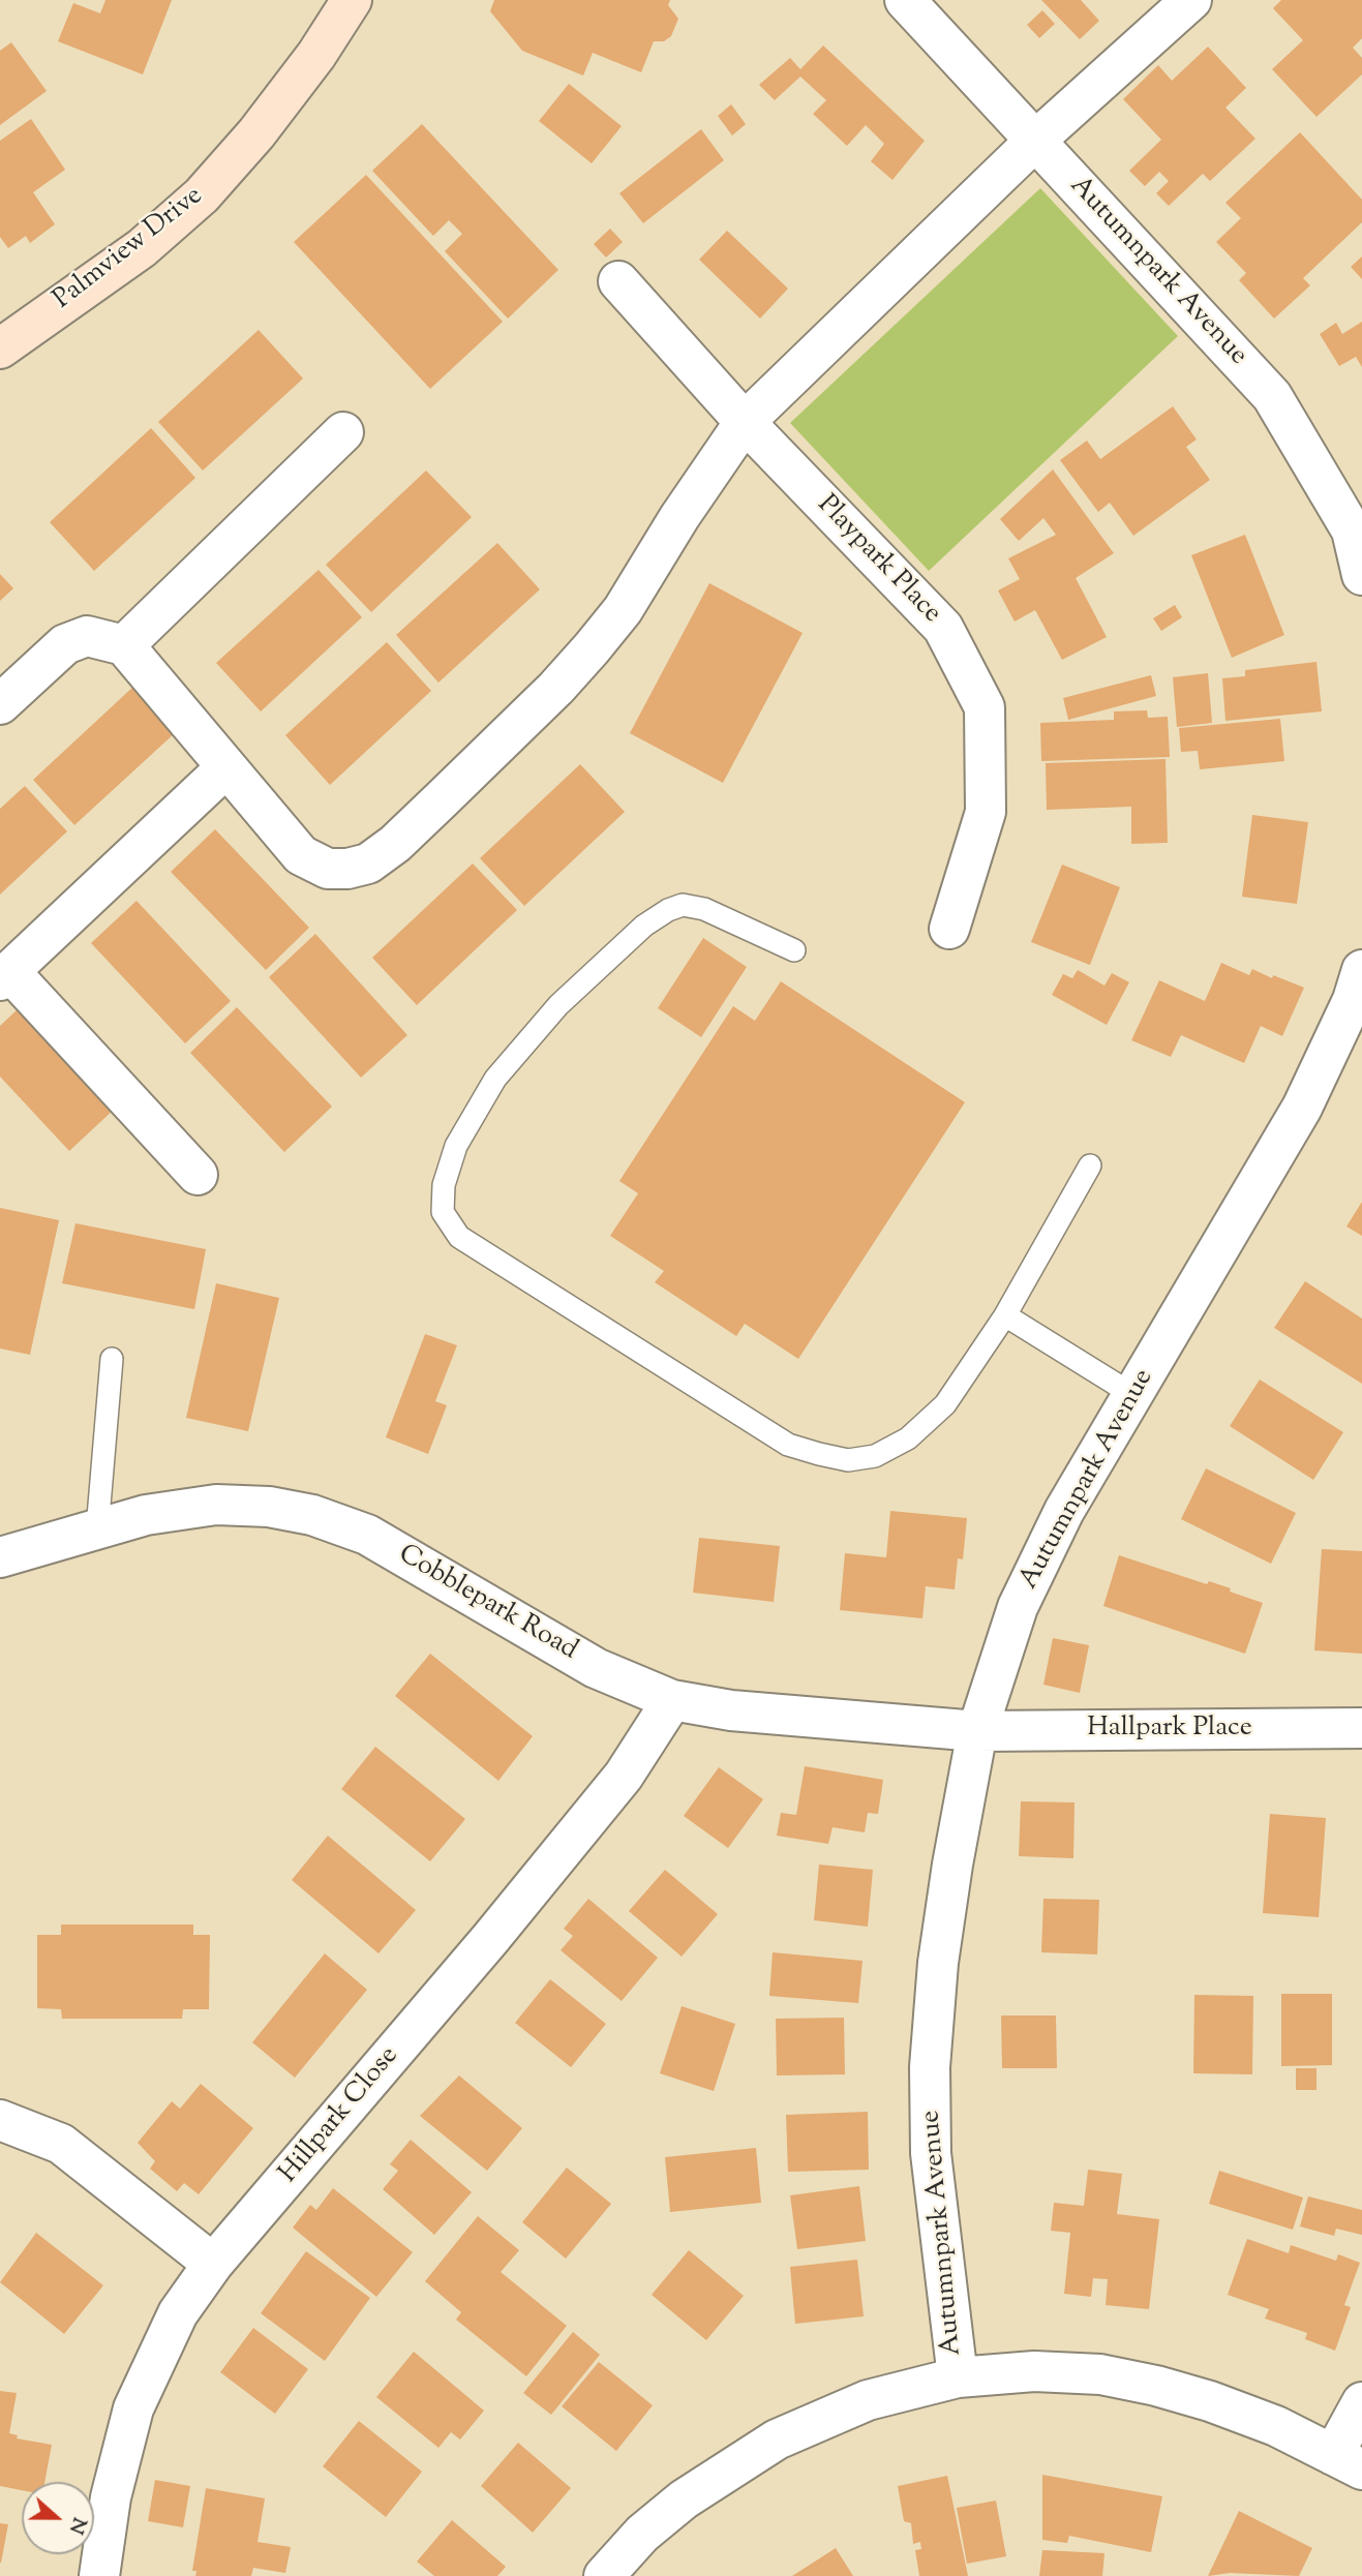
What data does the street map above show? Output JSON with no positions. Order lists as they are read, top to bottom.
{
  "streets": {
    "street": [
      "Palmview Drive",
      "Autumnpark Avenue",
      "Playpark Place",
      "Cobblepark Road",
      "Hallpark Place",
      "Hillpark Close"
    ]
  },
  "crossings": [
    ["Autumnpark Avenue", "Cobblepark Road"],
    ["Autumnpark Avenue", "Hallpark Place"],
    ["Cobblepark Road", "Hallpark Place"],
    ["Cobblepark Road", "Hillpark Close"]
  ],
  "north": "right"
}
